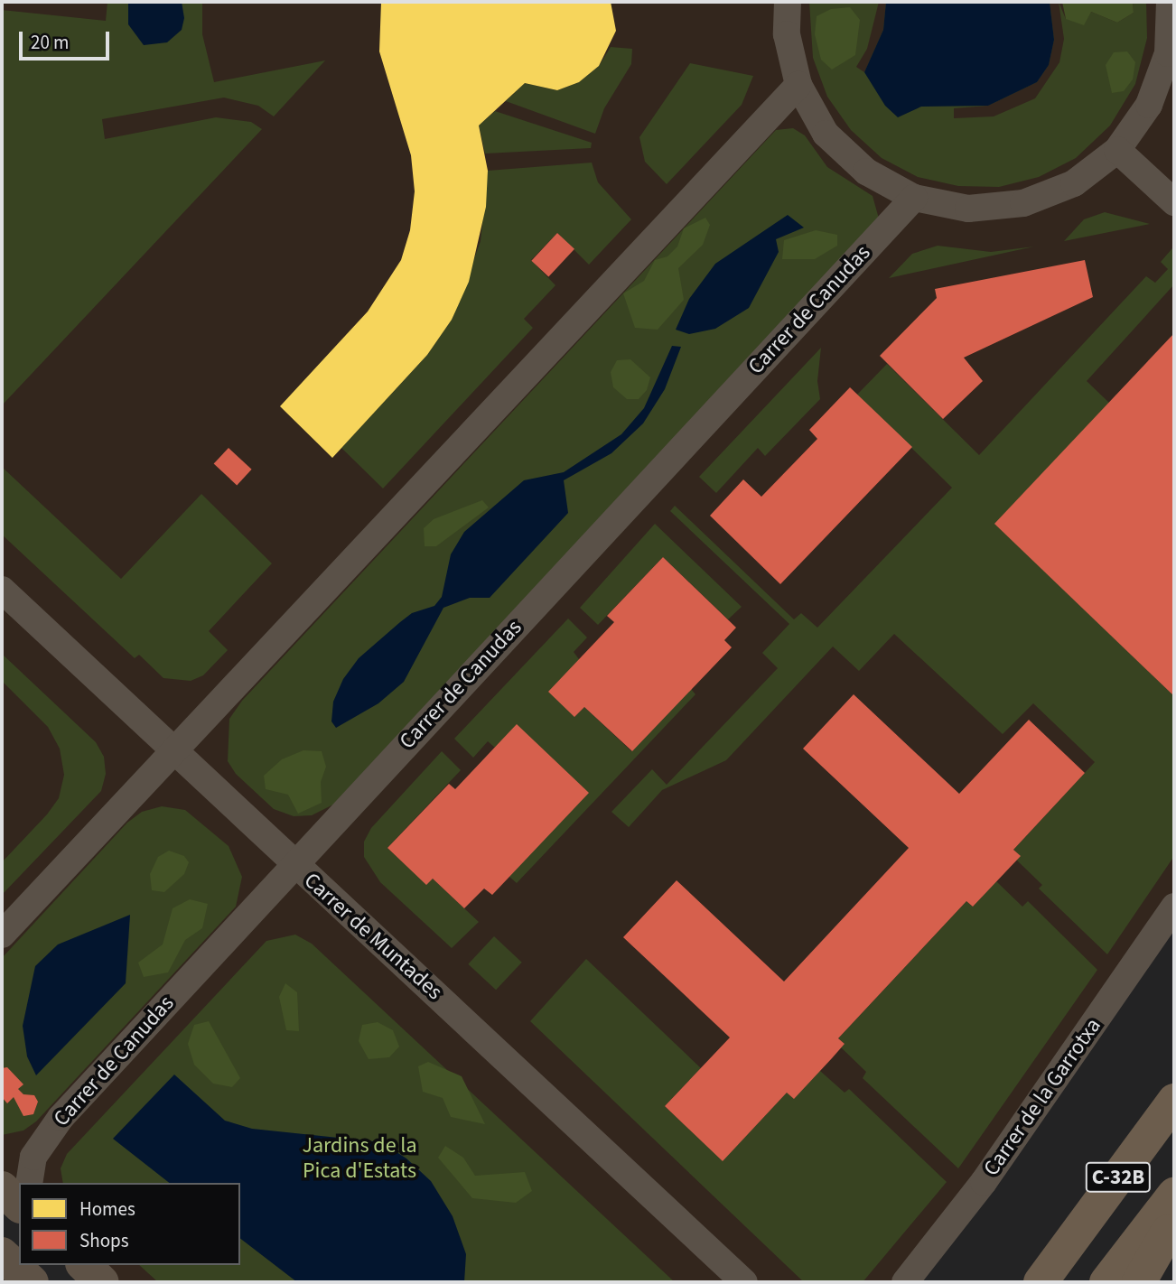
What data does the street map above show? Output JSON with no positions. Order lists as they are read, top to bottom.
{
  "streets": {
    "highway": ["C-32B"],
    "street": ["Carrer de Canudas", "Carrer de Muntades", "Carrer de la Garrotxa"]
  },
  "crossings": [
    ["Carrer de Canudas", "Carrer de Muntades"]
  ],
  "parks": ["Jardins de la Pica d'Estats"],
  "legend": ["Homes", "Shops"],
  "scale_bar": "20 m"
}
